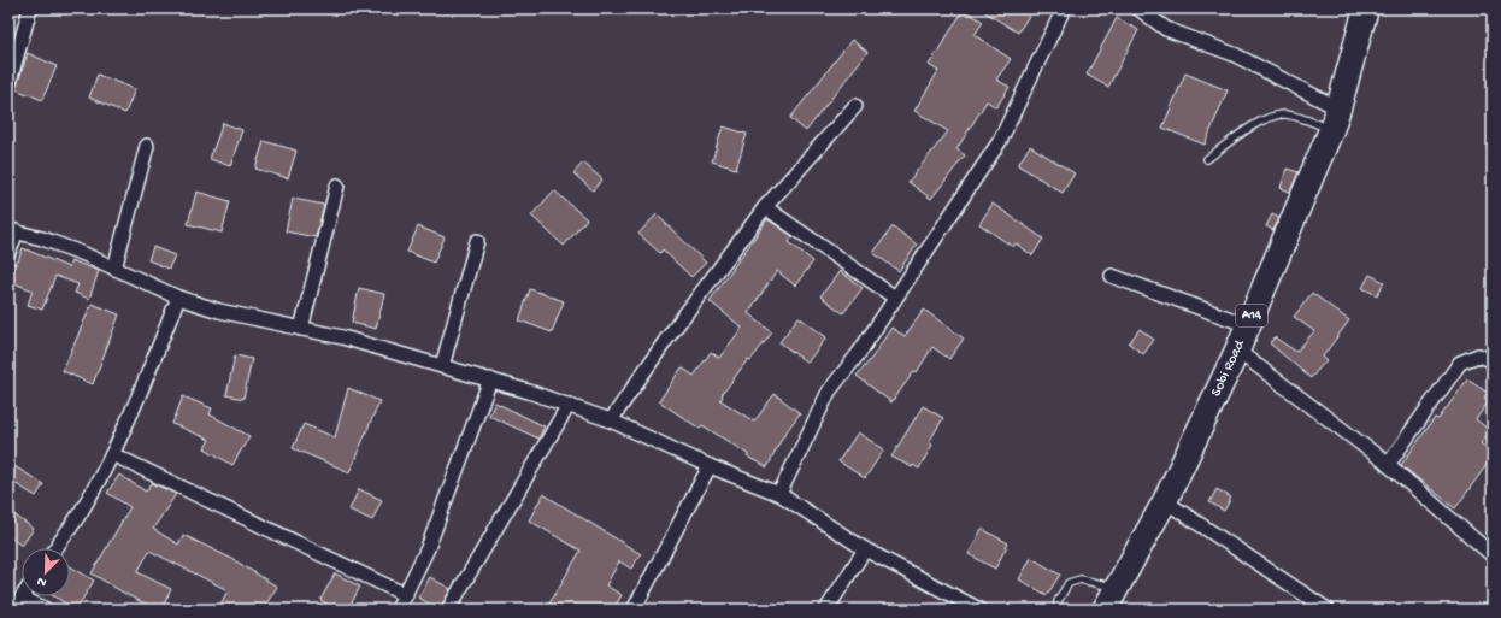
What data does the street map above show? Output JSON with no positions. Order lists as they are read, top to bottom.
{
  "streets": {
    "highway": ["A14", "Sobi Road"]
  },
  "north": "bottom left"
}
